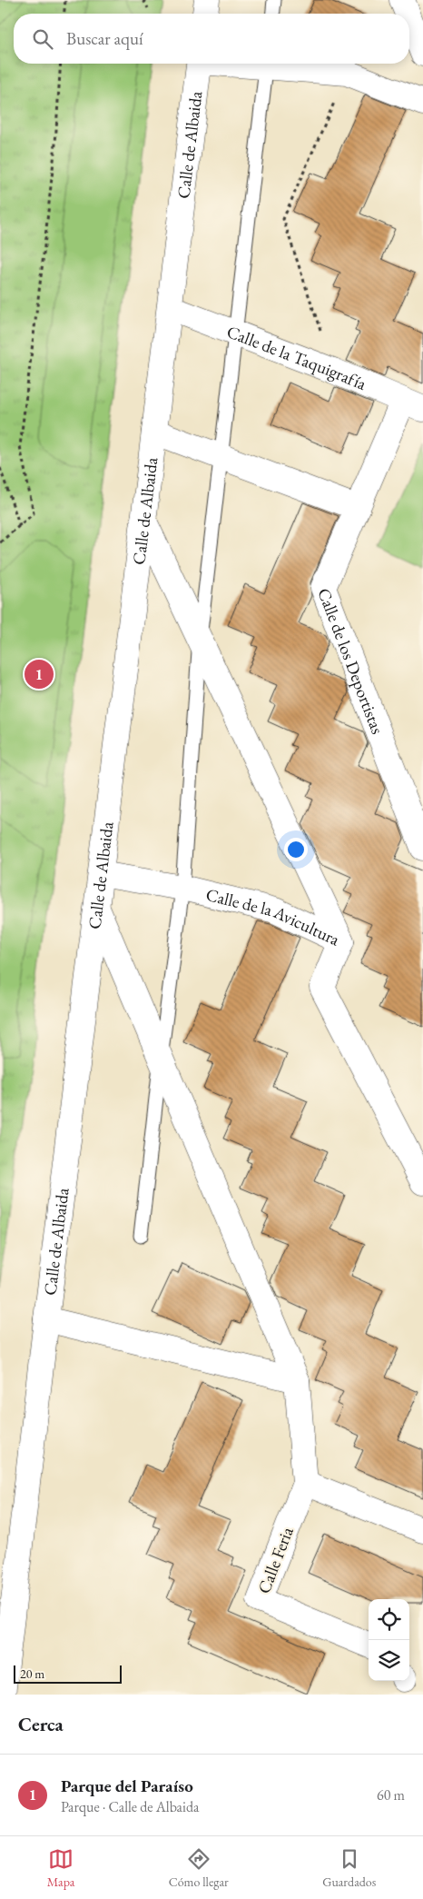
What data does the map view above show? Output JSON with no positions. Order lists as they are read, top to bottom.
{
  "streets": {
    "street": [
      "Calle de Albaida",
      "Calle de la Taquigrafía",
      "Calle de los Deportistas",
      "Calle de la Avicultura",
      "Calle Feria"
    ]
  },
  "crossings": [
    ["Calle de Albaida", "Calle de la Taquigrafía"],
    ["Calle de Albaida", "Calle de la Avicultura"],
    ["Calle de la Taquigrafía", "Calle de los Deportistas"]
  ],
  "scale_bar": "20 m",
  "page": {
    "search": "Buscar aquí",
    "pins": "1",
    "scale": "20 m",
    "heading": "Cerca",
    "list": [
      {
        "mark": "1",
        "name": "Parque del Paraíso",
        "note": "Parque · Calle de Albaida",
        "value": "60 m"
      }
    ],
    "nav": ["Mapa", "Cómo llegar", "Guardados"]
  }
}
